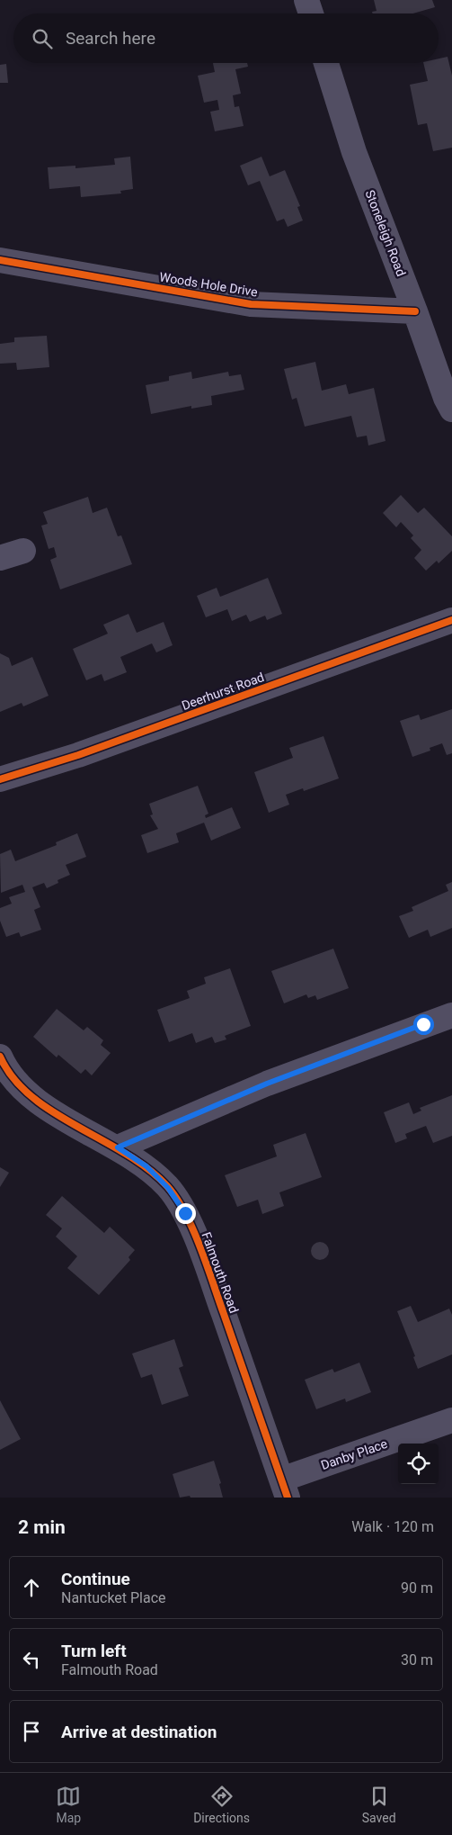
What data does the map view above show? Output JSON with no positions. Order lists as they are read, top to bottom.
{
  "streets": {
    "street": [
      "Stoneleigh Road",
      "Woods Hole Drive",
      "Deerhurst Road",
      "Falmouth Road",
      "Danby Place"
    ]
  },
  "crossings": [
    ["Stoneleigh Road", "Woods Hole Drive"],
    ["Falmouth Road", "Danby Place"]
  ],
  "page": {
    "search": "Search here",
    "heading": ["2 min", "Walk · 120 m"],
    "list": [
      ["Continue", "Nantucket Place", "90 m"],
      ["Turn left", "Falmouth Road", "30 m"],
      "Arrive at destination"
    ],
    "nav": ["Map", "Directions", "Saved"]
  }
}
